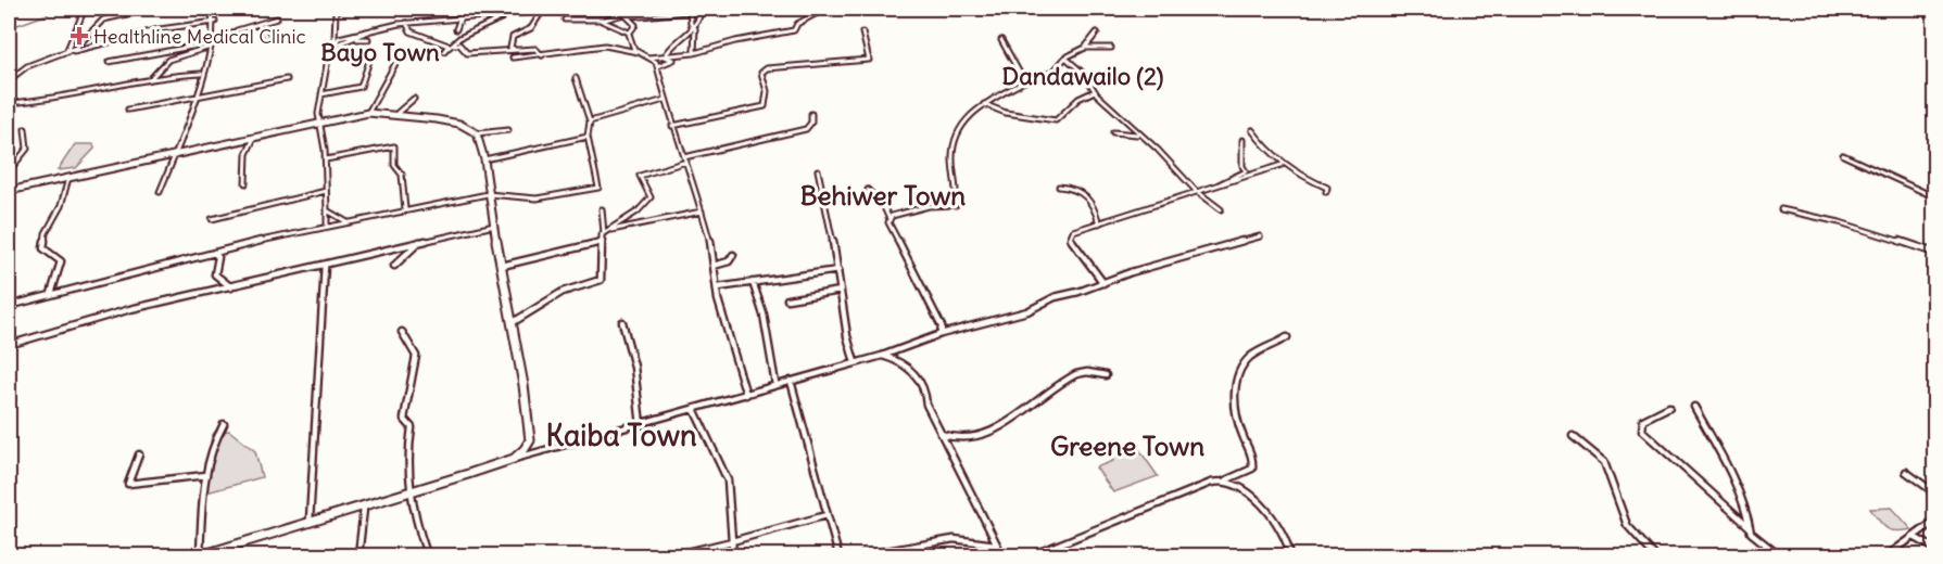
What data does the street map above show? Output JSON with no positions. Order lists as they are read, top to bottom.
{
  "districts": [
    "Bayo Town",
    "Dandawailo (2)",
    "Behiwer Town",
    "Kaiba Town",
    "Greene Town"
  ],
  "places": {
    "health": ["Healthline Medical Clinic"]
  }
}
